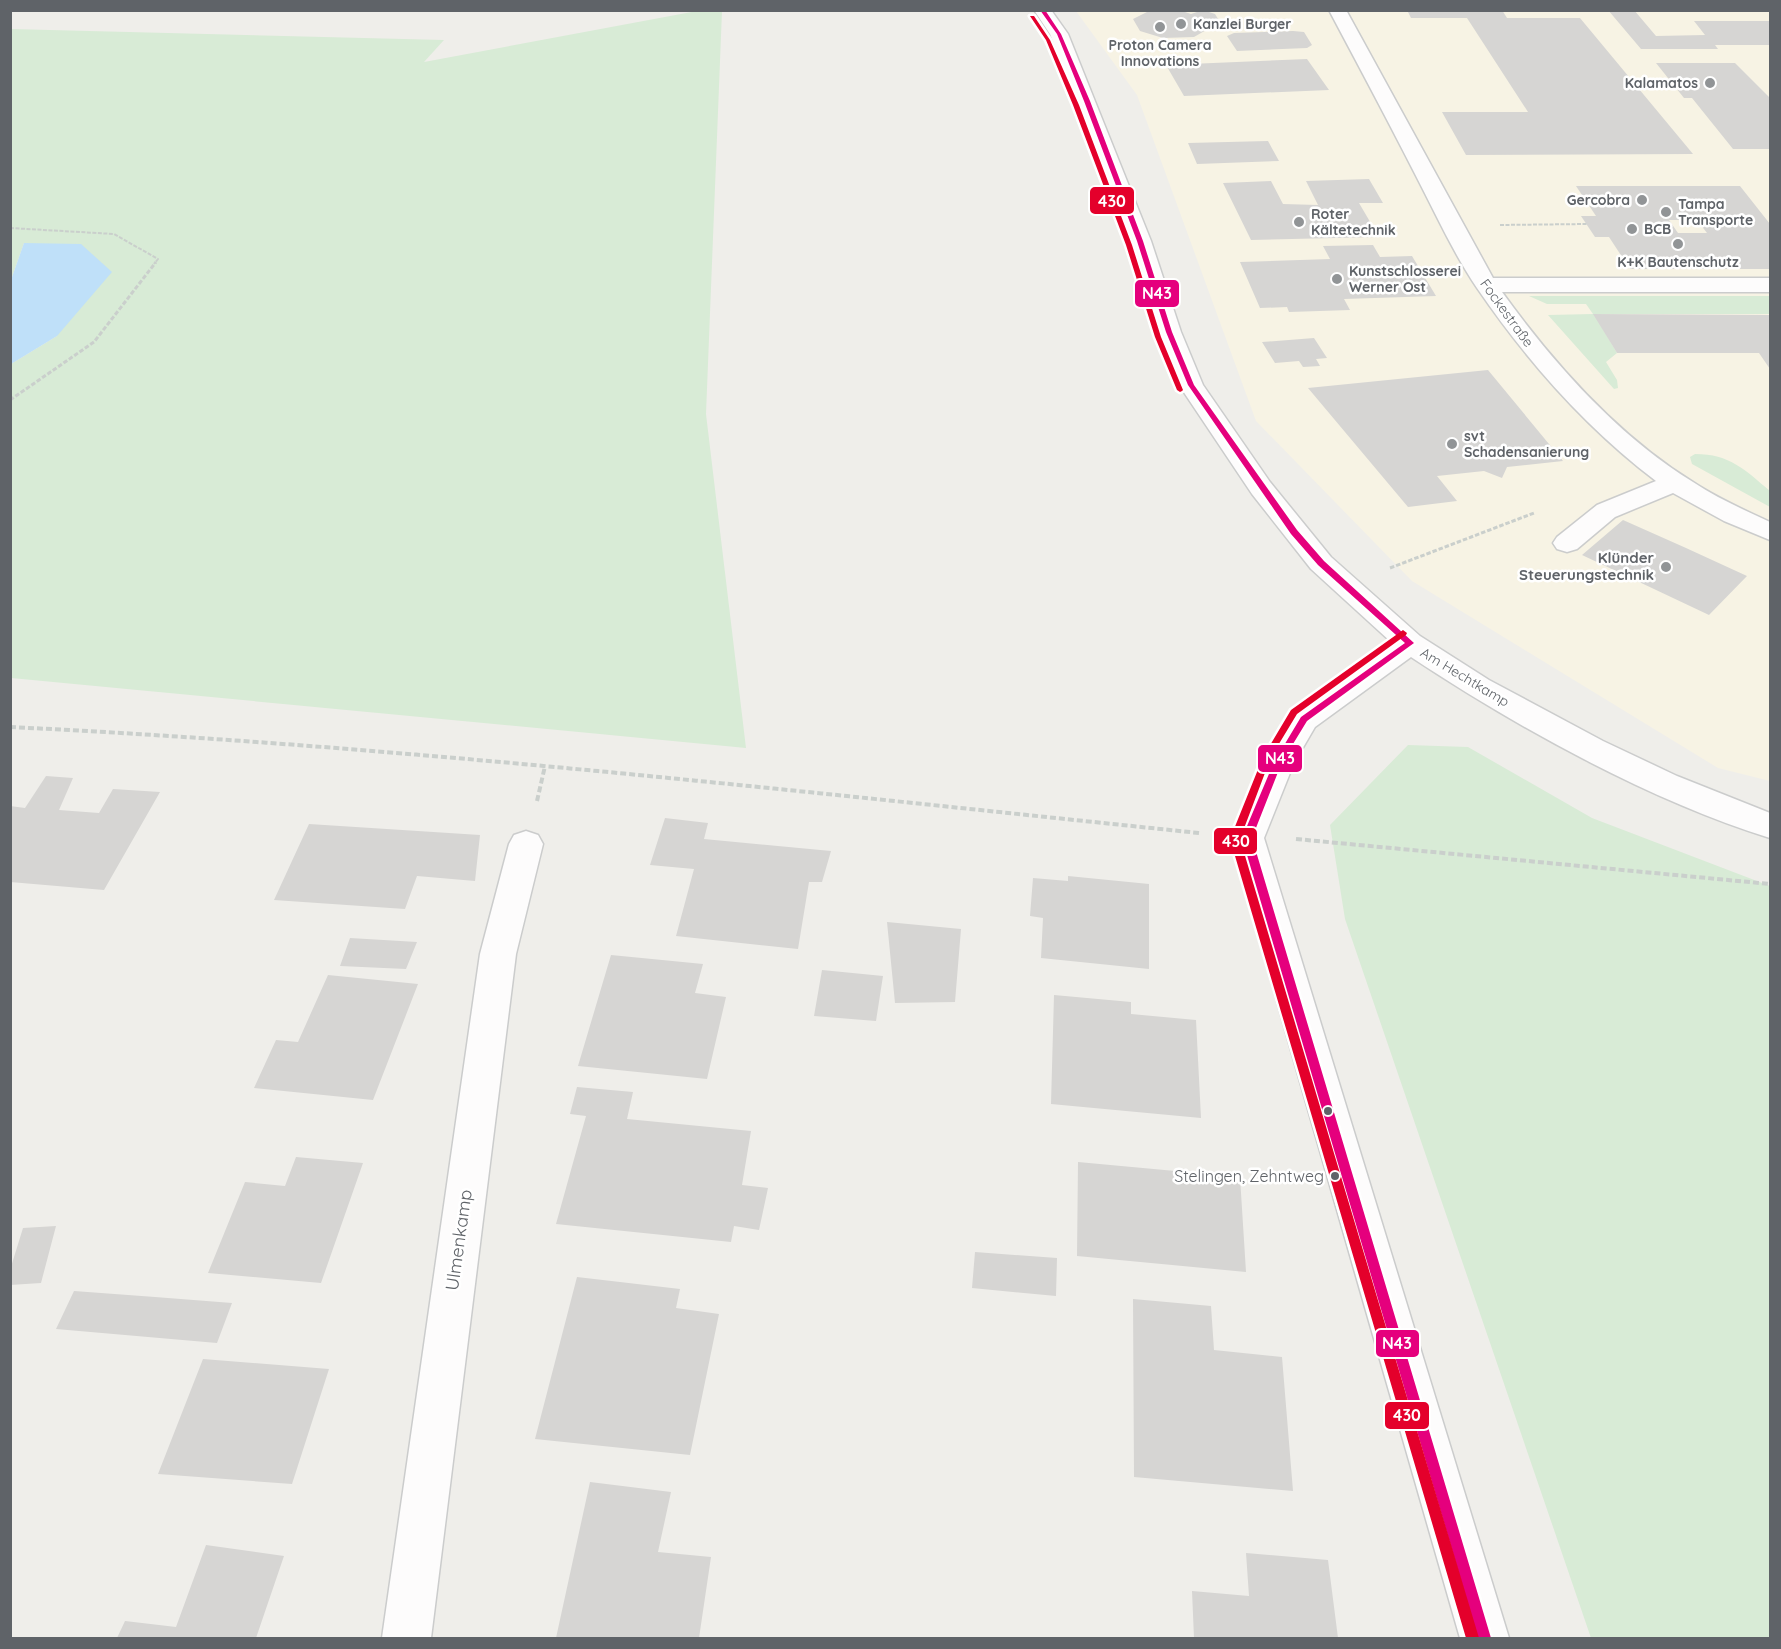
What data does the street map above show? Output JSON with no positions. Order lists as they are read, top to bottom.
{
  "streets": {
    "street": ["Fockestraße", "Am Hechtkamp", "Ulmenkamp"]
  },
  "places": [
    "Kanzlei Burger",
    "Proton Camera Innovations",
    "Kalamatos",
    "Gercobra",
    "Tampa Transporte",
    "Roter Kältetechnik",
    "BCB",
    "K+K Bautenschutz",
    "Kunstschlosserei Werner Ost",
    "svt Schadensanierung",
    "Klünder Steuerungstechnik",
    "Stelingen, Zehntweg"
  ],
  "lines": ["transit line N43", "transit line 430"]
}
